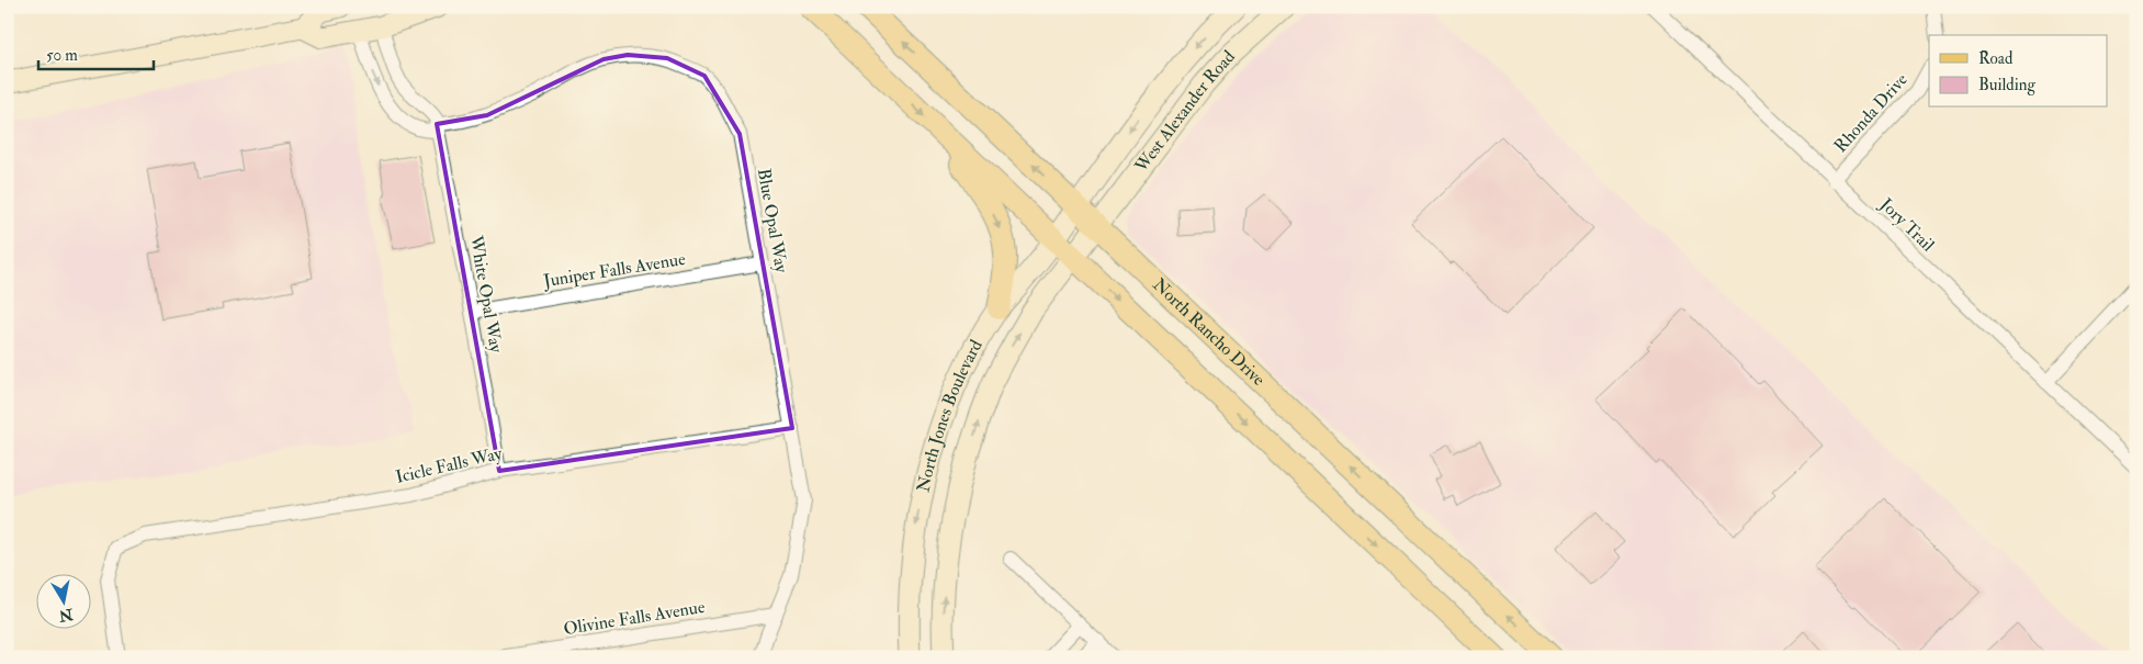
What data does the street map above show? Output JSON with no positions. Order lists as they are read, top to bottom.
{
  "streets": {
    "main road": ["West Alexander Road", "North Rancho Drive", "North Jones Boulevard"],
    "street": [
      "Rhonda Drive",
      "Blue Opal Way",
      "Jory Trail",
      "Juniper Falls Avenue",
      "White Opal Way",
      "Icicle Falls Way",
      "Olivine Falls Avenue"
    ]
  },
  "crossings": [
    ["West Alexander Road", "North Rancho Drive"],
    ["West Alexander Road", "North Jones Boulevard"],
    ["Rhonda Drive", "Jory Trail"],
    ["Blue Opal Way", "Juniper Falls Avenue"],
    ["Blue Opal Way", "White Opal Way"],
    ["Blue Opal Way", "Icicle Falls Way"],
    ["Blue Opal Way", "Olivine Falls Avenue"],
    ["Juniper Falls Avenue", "White Opal Way"],
    ["White Opal Way", "Icicle Falls Way"],
    ["North Rancho Drive", "North Jones Boulevard"]
  ],
  "legend": ["Road", "Building"],
  "scale_bar": "50 m",
  "north": "bottom"
}
